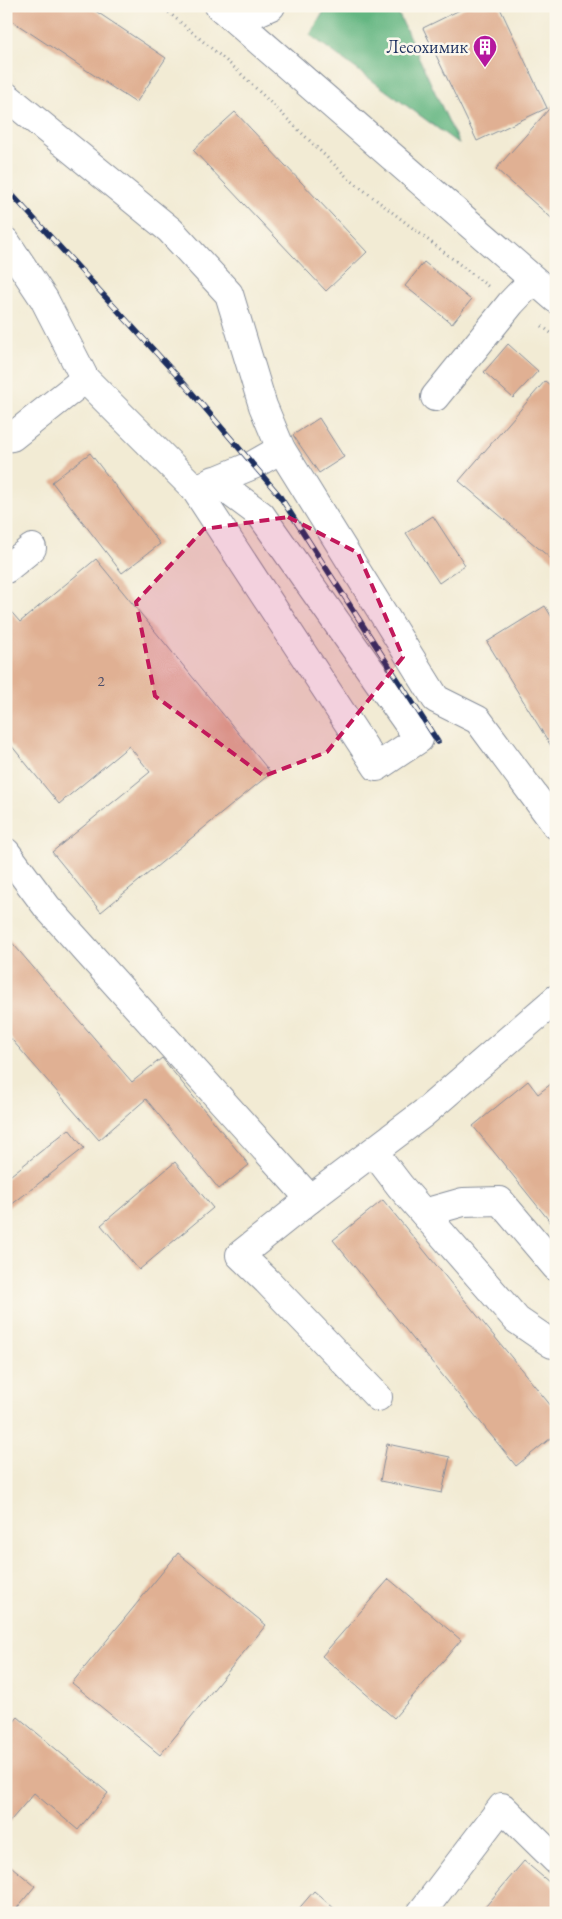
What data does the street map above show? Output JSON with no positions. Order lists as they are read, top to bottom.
{
  "places": {
    "building": ["Лесохимик"]
  },
  "house_numbers": ["2"]
}
